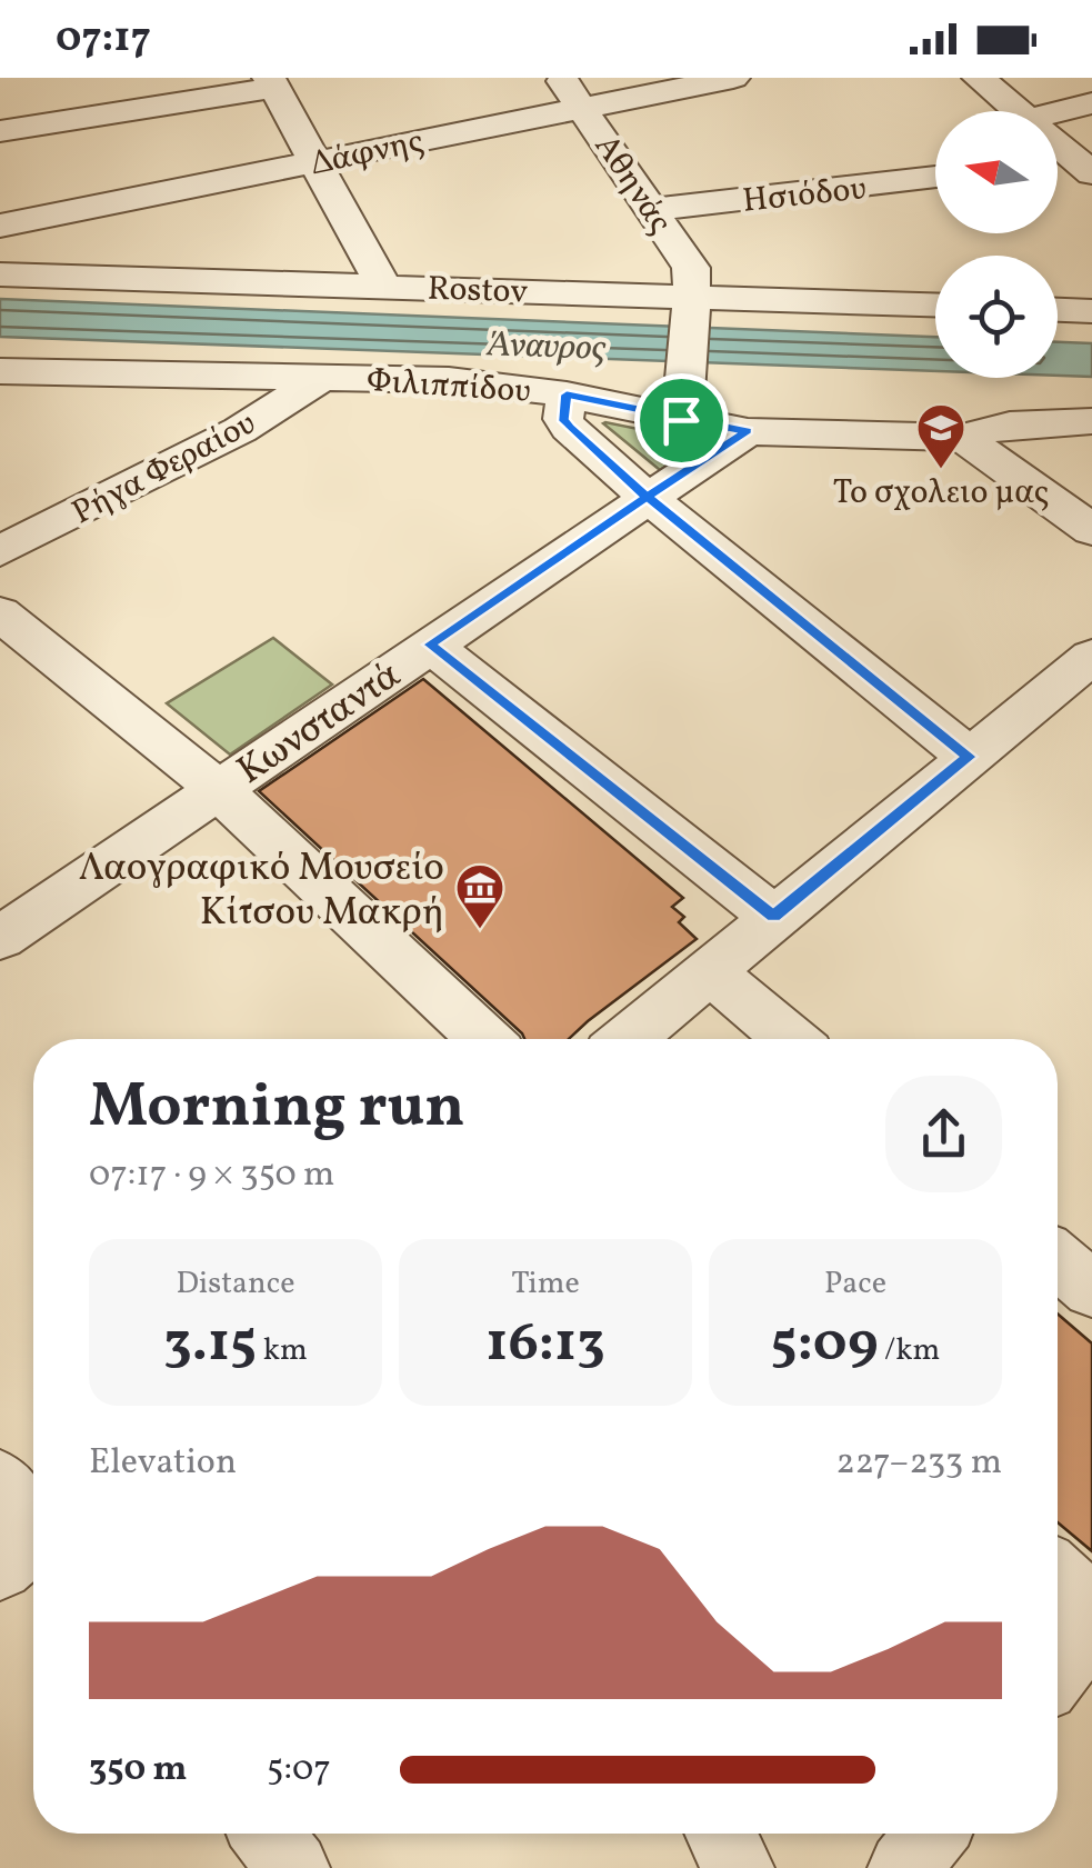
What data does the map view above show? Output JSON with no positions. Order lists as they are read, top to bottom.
{
  "streets": {
    "street": [
      "Δάφνης",
      "Αθηνάς",
      "Ησιόδου",
      "Rostov",
      "Φιλιππίδου",
      "Ρήγα Φεραίου",
      "Κωνσταντά"
    ]
  },
  "crossings": [
    ["Δάφνης", "Αθηνάς"],
    ["Αθηνάς", "Ησιόδου"],
    ["Αθηνάς", "Rostov"],
    ["Φιλιππίδου", "Ρήγα Φεραίου"],
    ["Φιλιππίδου", "Κωνσταντά"]
  ],
  "water": ["Άναυρος"],
  "places": {
    "school or university": ["Το σχολειο μας"],
    "museum": ["Λαογραφικό Μουσείο Κίτσου Μακρή"]
  },
  "north": "left",
  "page": {
    "status": "07:17",
    "heading": ["Morning run", "07:17 · 9 × 350 m"],
    "stats": [
      ["Distance", "3.15 km"],
      ["Time", "16:13"],
      ["Pace", "5:09 /km"]
    ],
    "chart": ["Elevation", "227–233 m"],
    "list": [
      {
        "name": "350 m",
        "note": "5:07"
      }
    ]
  }
}
